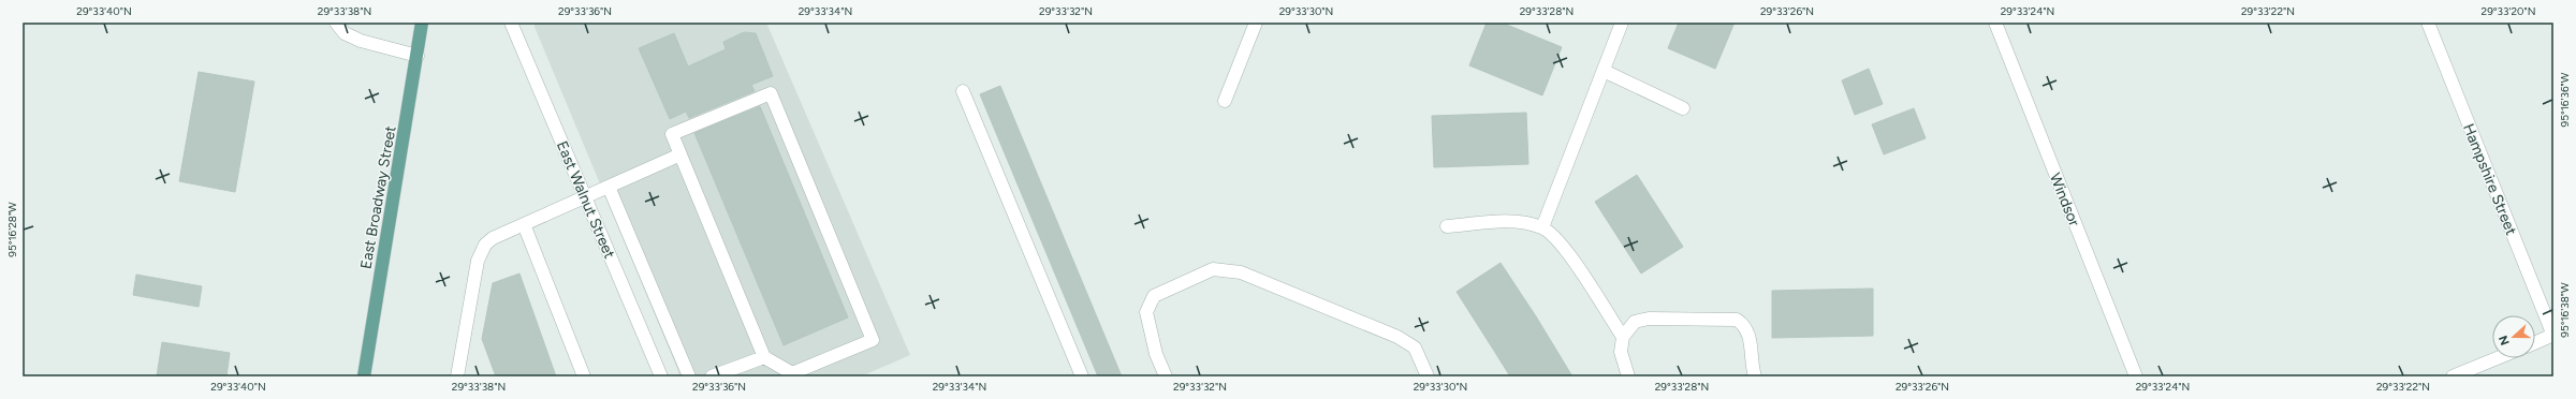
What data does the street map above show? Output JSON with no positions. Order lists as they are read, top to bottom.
{
  "streets": {
    "main road": ["East Broadway Street"],
    "street": ["Hampshire Street", "East Walnut Street", "Windsor"]
  },
  "north": "left",
  "coordinates": [
    "29°33'40\"N",
    "29°33'38\"N",
    "29°33'36\"N",
    "29°33'34\"N",
    "29°33'32\"N",
    "29°33'30\"N",
    "29°33'28\"N",
    "29°33'26\"N",
    "29°33'24\"N",
    "29°33'22\"N",
    "29°33'20\"N",
    "95°16'36\"W",
    "95°16'28\"W",
    "95°16'38\"W"
  ]
}
